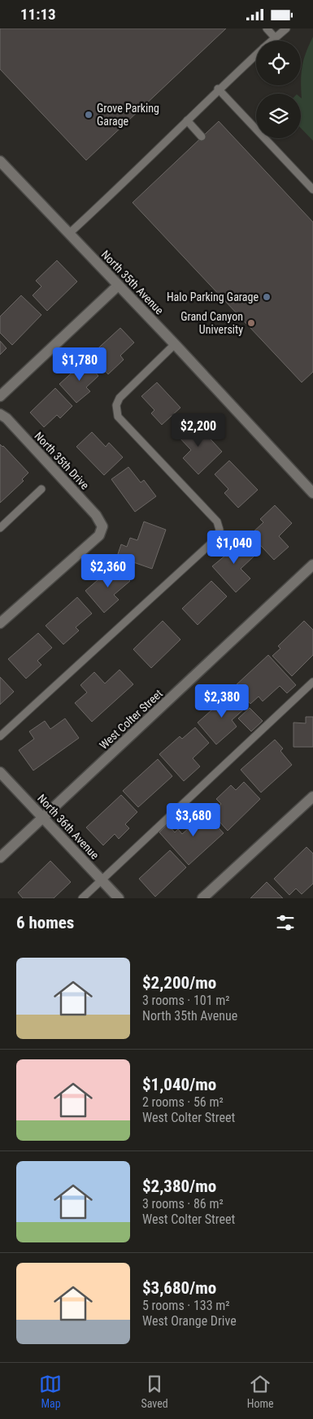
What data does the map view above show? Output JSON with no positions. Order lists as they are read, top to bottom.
{
  "streets": {
    "street": [
      "North 35th Avenue",
      "North 35th Drive",
      "West Colter Street",
      "North 36th Avenue"
    ]
  },
  "crossings": [
    ["West Colter Street", "North 36th Avenue"]
  ],
  "places": ["Grove Parking Garage", "Halo Parking Garage", "Grand Canyon University"],
  "page": {
    "status": "11:13",
    "price": [
      "$1,780",
      "$2,200",
      "$1,040",
      "$2,360",
      "$2,380",
      "$3,680"
    ],
    "heading": "6 homes",
    "list": [
      {
        "name": "$2,200/mo",
        "note": "3 rooms · 101 m² · North 35th Avenue"
      },
      {
        "name": "$1,040/mo",
        "note": "2 rooms · 56 m² · West Colter Street"
      },
      {
        "name": "$2,380/mo",
        "note": "3 rooms · 86 m² · West Colter Street"
      },
      {
        "name": "$3,680/mo",
        "note": "5 rooms · 133 m² · West Orange Drive"
      }
    ],
    "tabs": ["Map", "Saved", "Home"]
  }
}
